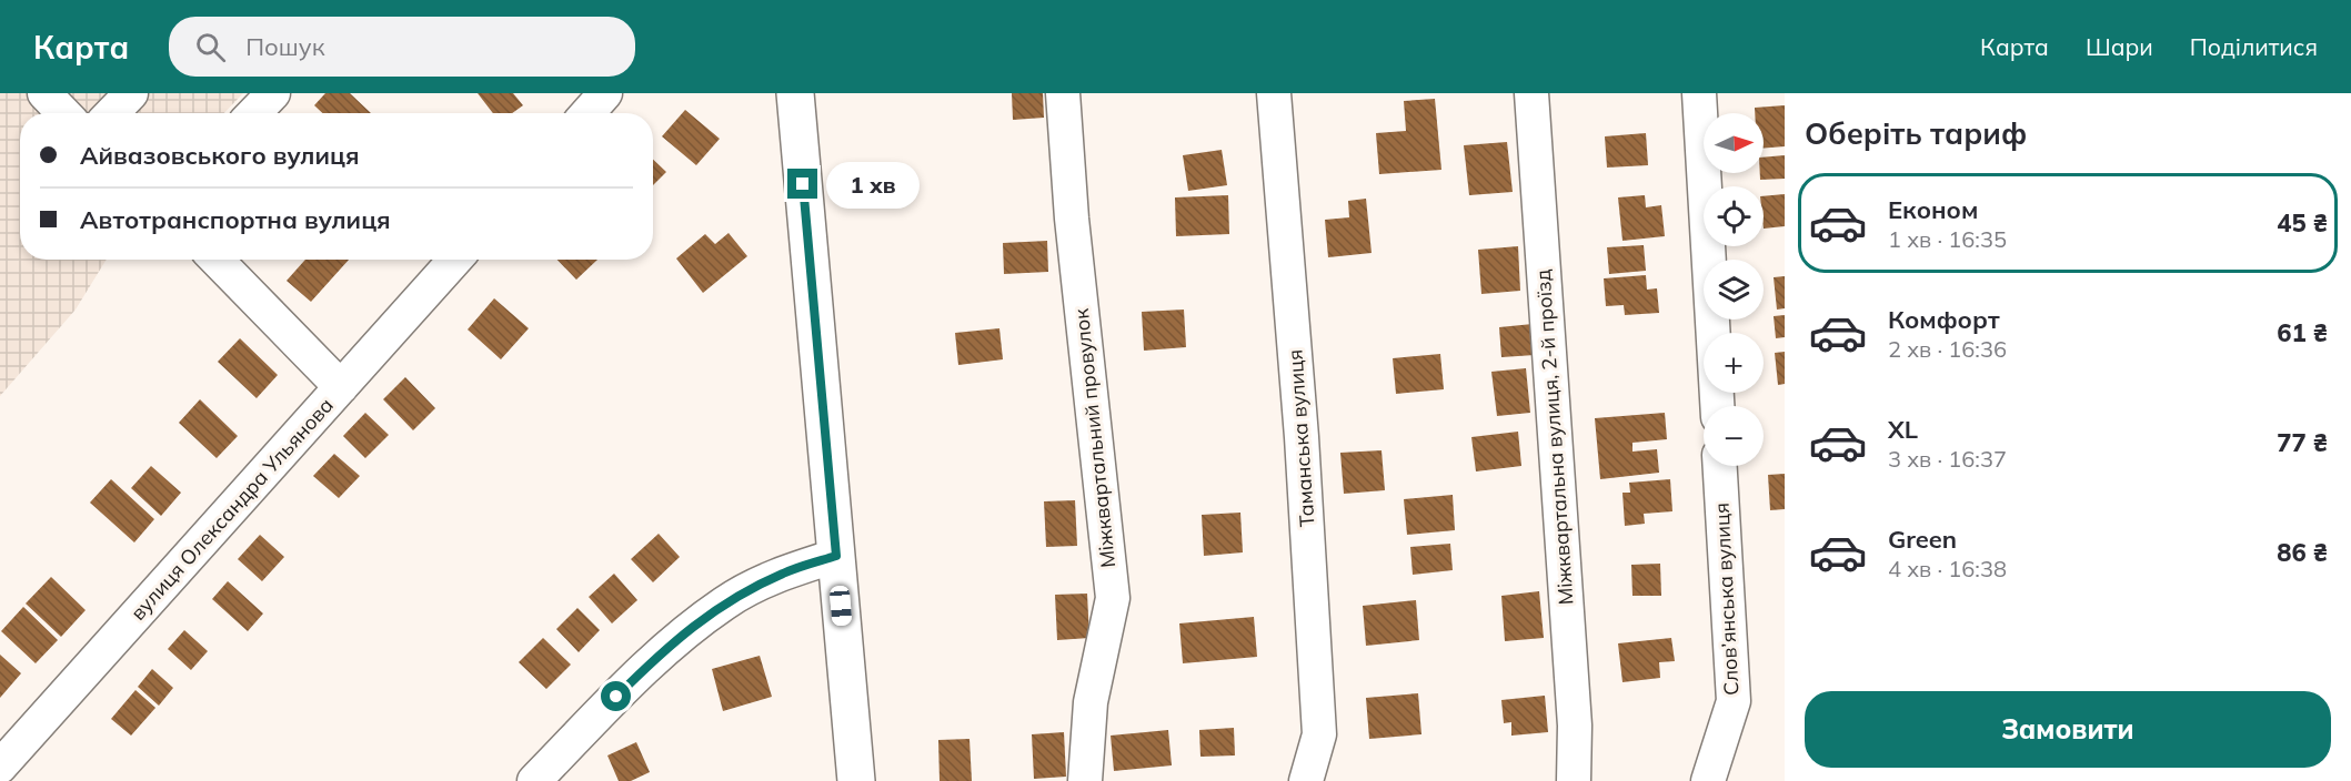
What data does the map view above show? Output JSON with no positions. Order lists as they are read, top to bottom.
{
  "streets": {
    "street": [
      "Міжквартальна вулиця, 2-й проїзд",
      "Міжквартальний провулок",
      "Таманська вулиця",
      "вулиця Олександра Ульянова",
      "Слов’янська вулиця"
    ]
  },
  "north": "right",
  "page": {
    "header": "Карта",
    "search": "Пошук",
    "nav": ["Карта", "Шари", "Поділитися"],
    "heading": "Оберіть тариф",
    "map_buttons": ["+", "−"],
    "banner": ["Айвазовського вулиця", "Автотранспортна вулиця"],
    "bubble": "1 хв",
    "list": [
      {
        "name": "Економ",
        "note": "1 хв · 16:35",
        "value": "45 ₴"
      },
      {
        "name": "Комфорт",
        "note": "2 хв · 16:36",
        "value": "61 ₴"
      },
      {
        "name": "XL",
        "note": "3 хв · 16:37",
        "value": "77 ₴"
      },
      {
        "name": "Green",
        "note": "4 хв · 16:38",
        "value": "86 ₴"
      }
    ],
    "buttons": "Замовити"
  }
}
